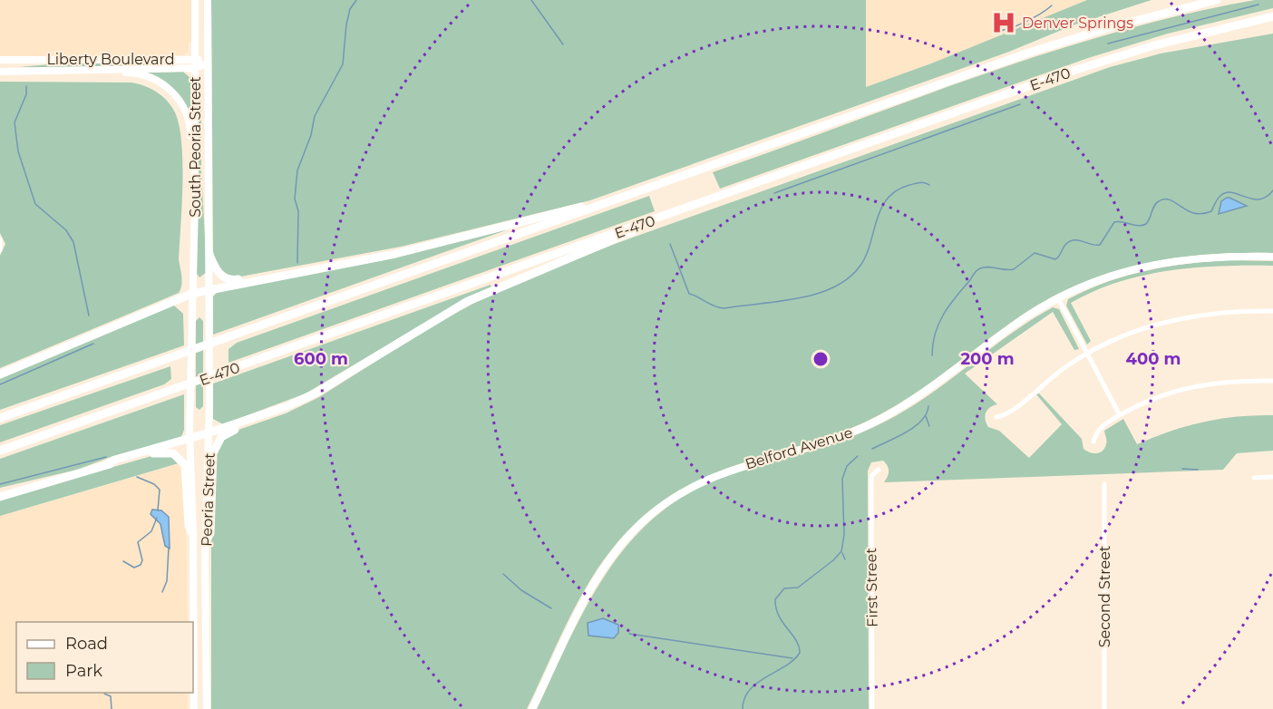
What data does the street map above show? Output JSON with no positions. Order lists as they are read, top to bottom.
{
  "streets": {
    "highway": ["E-470"],
    "main road": [
      "Liberty Boulevard",
      "South Peoria Street",
      "Belford Avenue",
      "Peoria Street"
    ],
    "street": ["First Street", "Second Street"]
  },
  "crossings": [
    ["Liberty Boulevard", "South Peoria Street"],
    ["South Peoria Street", "Peoria Street"]
  ],
  "places": {
    "hospital": ["Denver Springs"]
  },
  "legend": ["Road", "Park"],
  "rings": ["200 m", "400 m", "600 m"]
}
